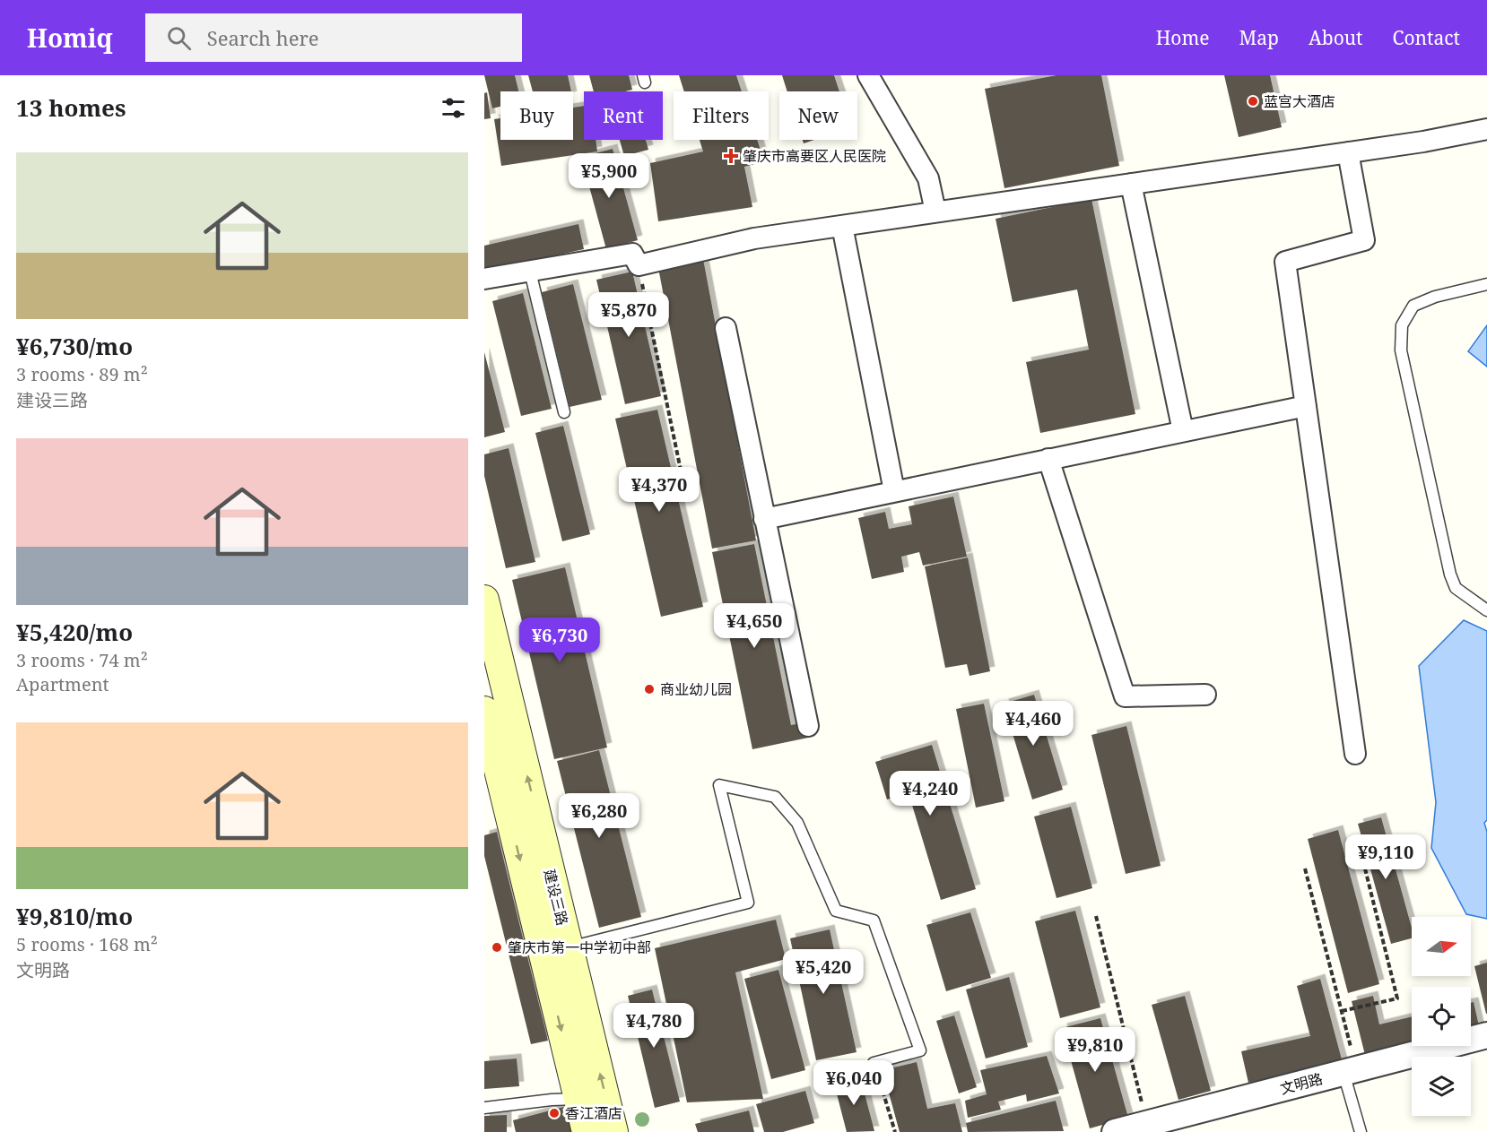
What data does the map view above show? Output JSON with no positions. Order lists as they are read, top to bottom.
{
  "streets": {
    "main road": ["建设三路"],
    "street": ["文明路"]
  },
  "places": {
    "other": [
      "蓝宫大酒店",
      "商业幼儿园",
      "肇庆市第一中学初中部",
      "香江酒店"
    ],
    "health": ["肇庆市高要区人民医院"]
  },
  "north": "right",
  "page": {
    "header": "Homiq",
    "search": "Search here",
    "nav": [
      "Home",
      "Map",
      "About",
      "Contact"
    ],
    "heading": "13 homes",
    "chip": [
      "Buy",
      "Rent",
      "Filters",
      "New"
    ],
    "list": [
      {
        "name": "¥6,730/mo",
        "note": "3 rooms · 89 m² · 建设三路"
      },
      {
        "name": "¥5,420/mo",
        "note": "3 rooms · 74 m² · Apartment"
      },
      {
        "name": "¥9,810/mo",
        "note": "5 rooms · 168 m² · 文明路"
      }
    ],
    "price": [
      "¥5,900",
      "¥5,870",
      "¥4,370",
      "¥4,650",
      "¥6,730",
      "¥4,460",
      "¥4,240",
      "¥6,280",
      "¥9,110",
      "¥5,420",
      "¥4,780",
      "¥9,810",
      "¥6,040"
    ]
  }
}
